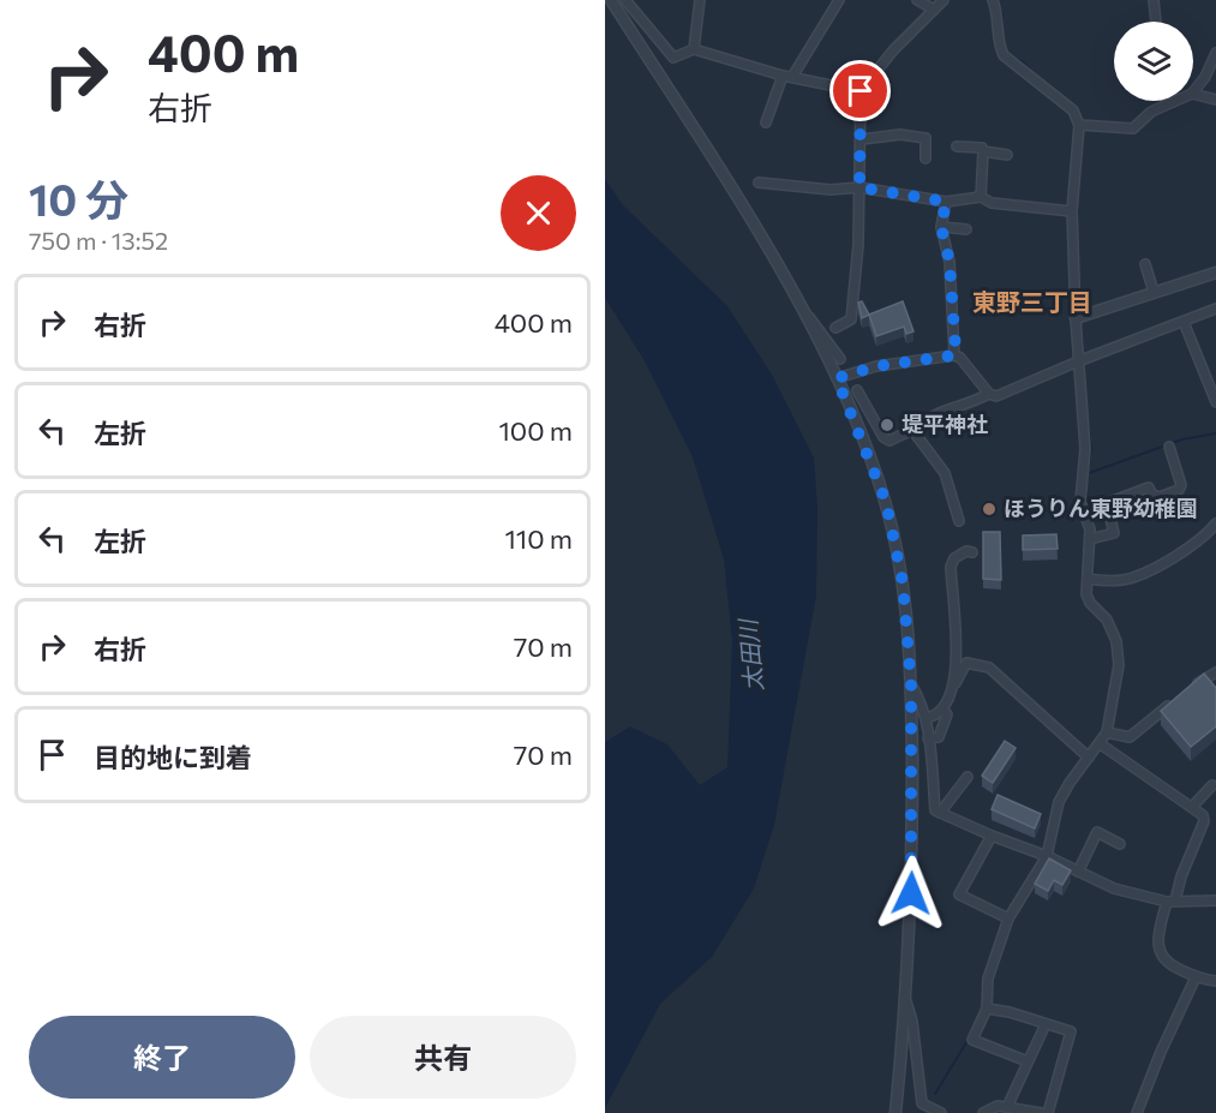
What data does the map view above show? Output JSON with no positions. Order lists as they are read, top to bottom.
{
  "districts": ["東野三丁目"],
  "water": ["太田川"],
  "places": ["堤平神社", "ほうりん東野幼稚園"],
  "page": {
    "turn": ["400 m", "右折"],
    "heading": ["10 分", "750 m · 13:52"],
    "list": [
      {
        "name": "右折",
        "value": "400 m"
      },
      {
        "name": "左折",
        "value": "100 m"
      },
      {
        "name": "左折",
        "value": "110 m"
      },
      {
        "name": "右折",
        "value": "70 m"
      },
      {
        "name": "目的地に到着",
        "value": "70 m"
      }
    ],
    "buttons": ["終了", "共有"]
  }
}
